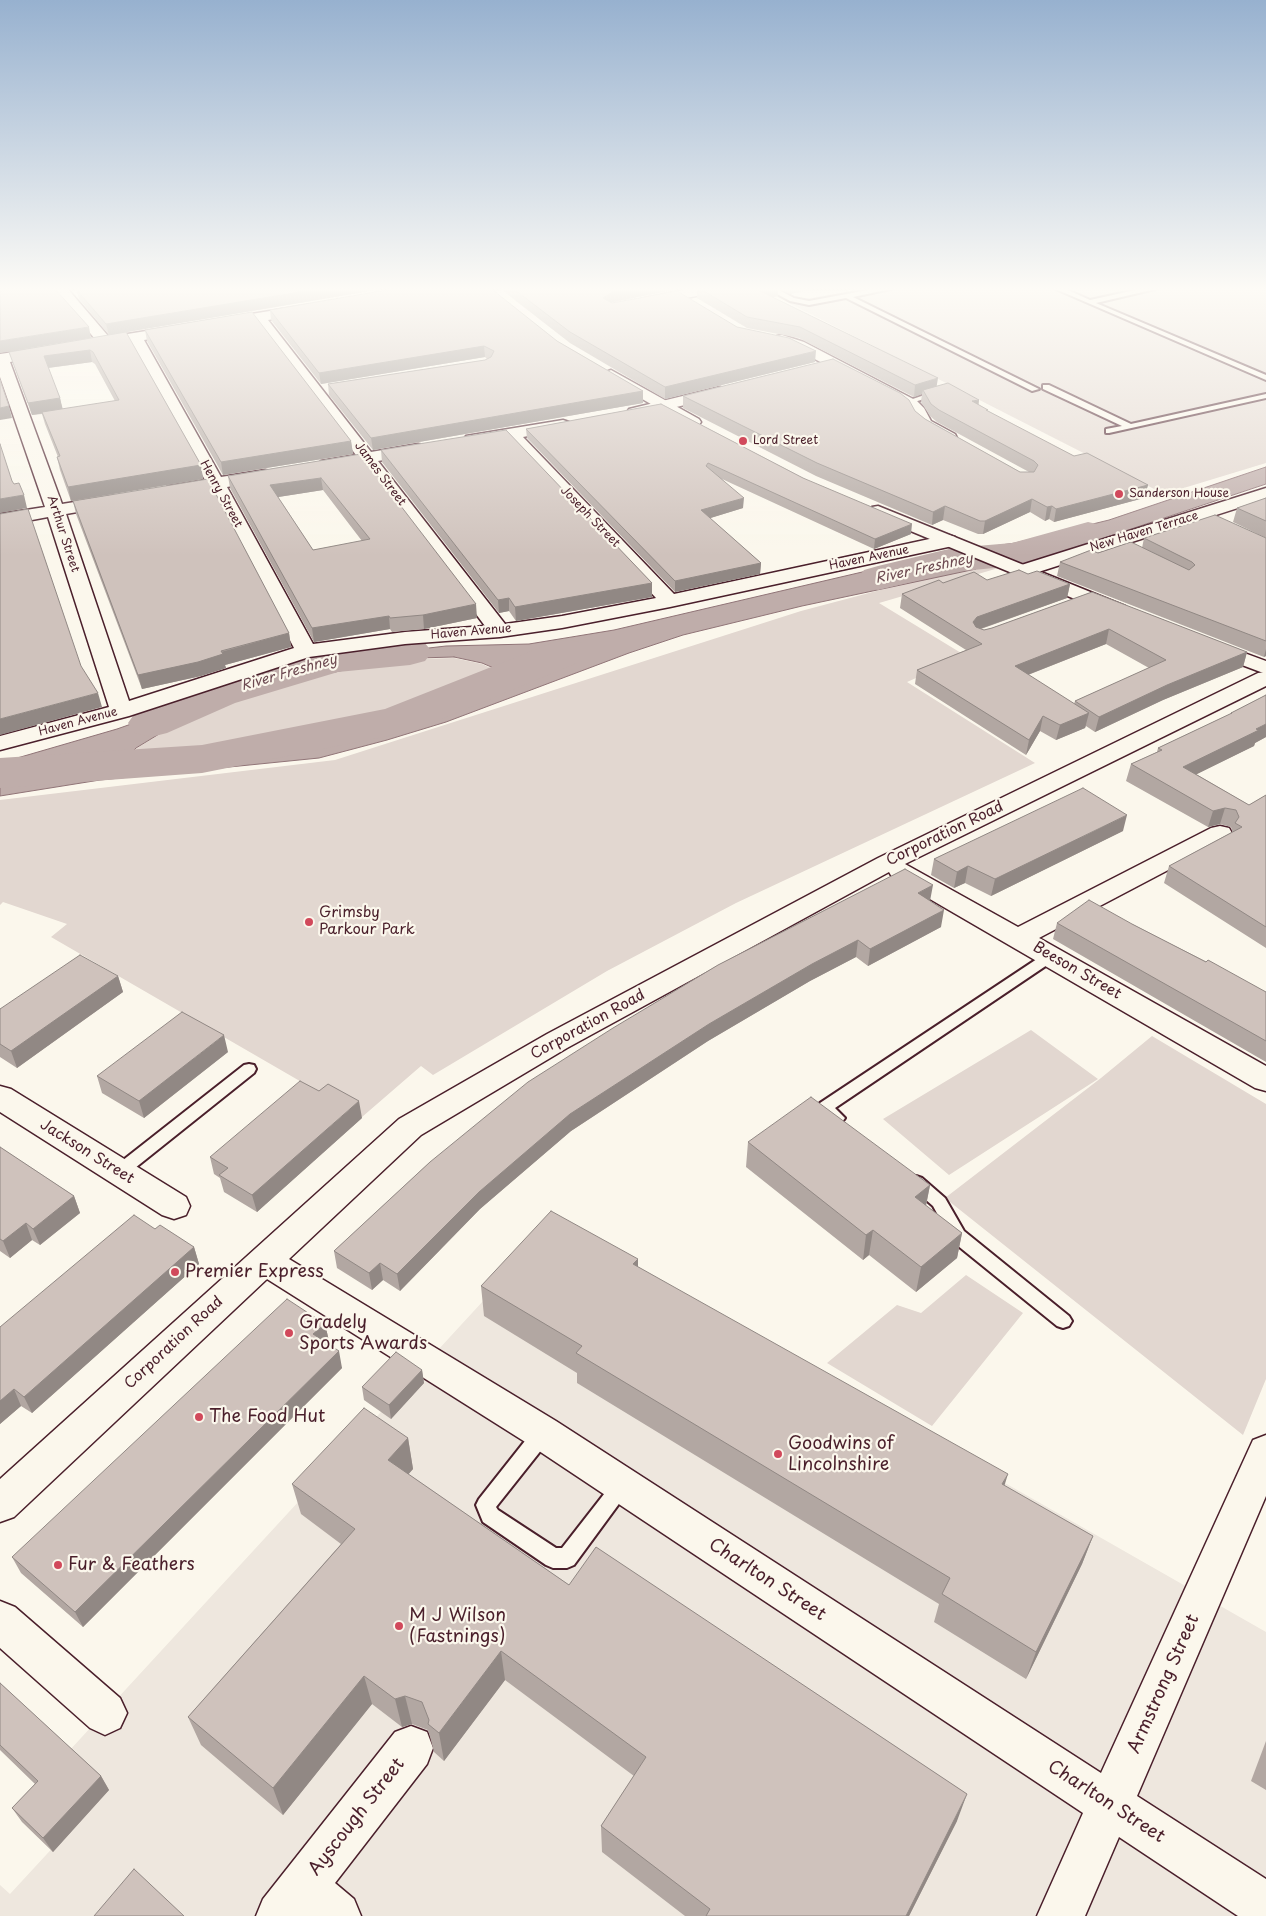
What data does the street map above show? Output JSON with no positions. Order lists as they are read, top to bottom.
{
  "streets": {
    "street": [
      "James Street",
      "Henry Street",
      "Joseph Street",
      "New Haven Terrace",
      "Arthur Street",
      "Haven Avenue",
      "Corporation Road",
      "Beeson Street",
      "Jackson Street",
      "Charlton Street",
      "Armstrong Street",
      "Ayscough Street"
    ]
  },
  "crossings": [
    ["James Street", "Haven Avenue"],
    ["Henry Street", "Haven Avenue"],
    ["Joseph Street", "Haven Avenue"],
    ["Arthur Street", "Haven Avenue"],
    ["Corporation Road", "Beeson Street"],
    ["Corporation Road", "Charlton Street"],
    ["Charlton Street", "Armstrong Street"]
  ],
  "water": ["River Freshney"],
  "places": [
    "Lord Street",
    "Sanderson House",
    "Grimsby Parkour Park",
    "Premier Express",
    "Gradely Sports Awards",
    "The Food Hut",
    "Goodwins of Lincolnshire",
    "Fur & Feathers",
    "M J Wilson (Fastnings)"
  ]
}
